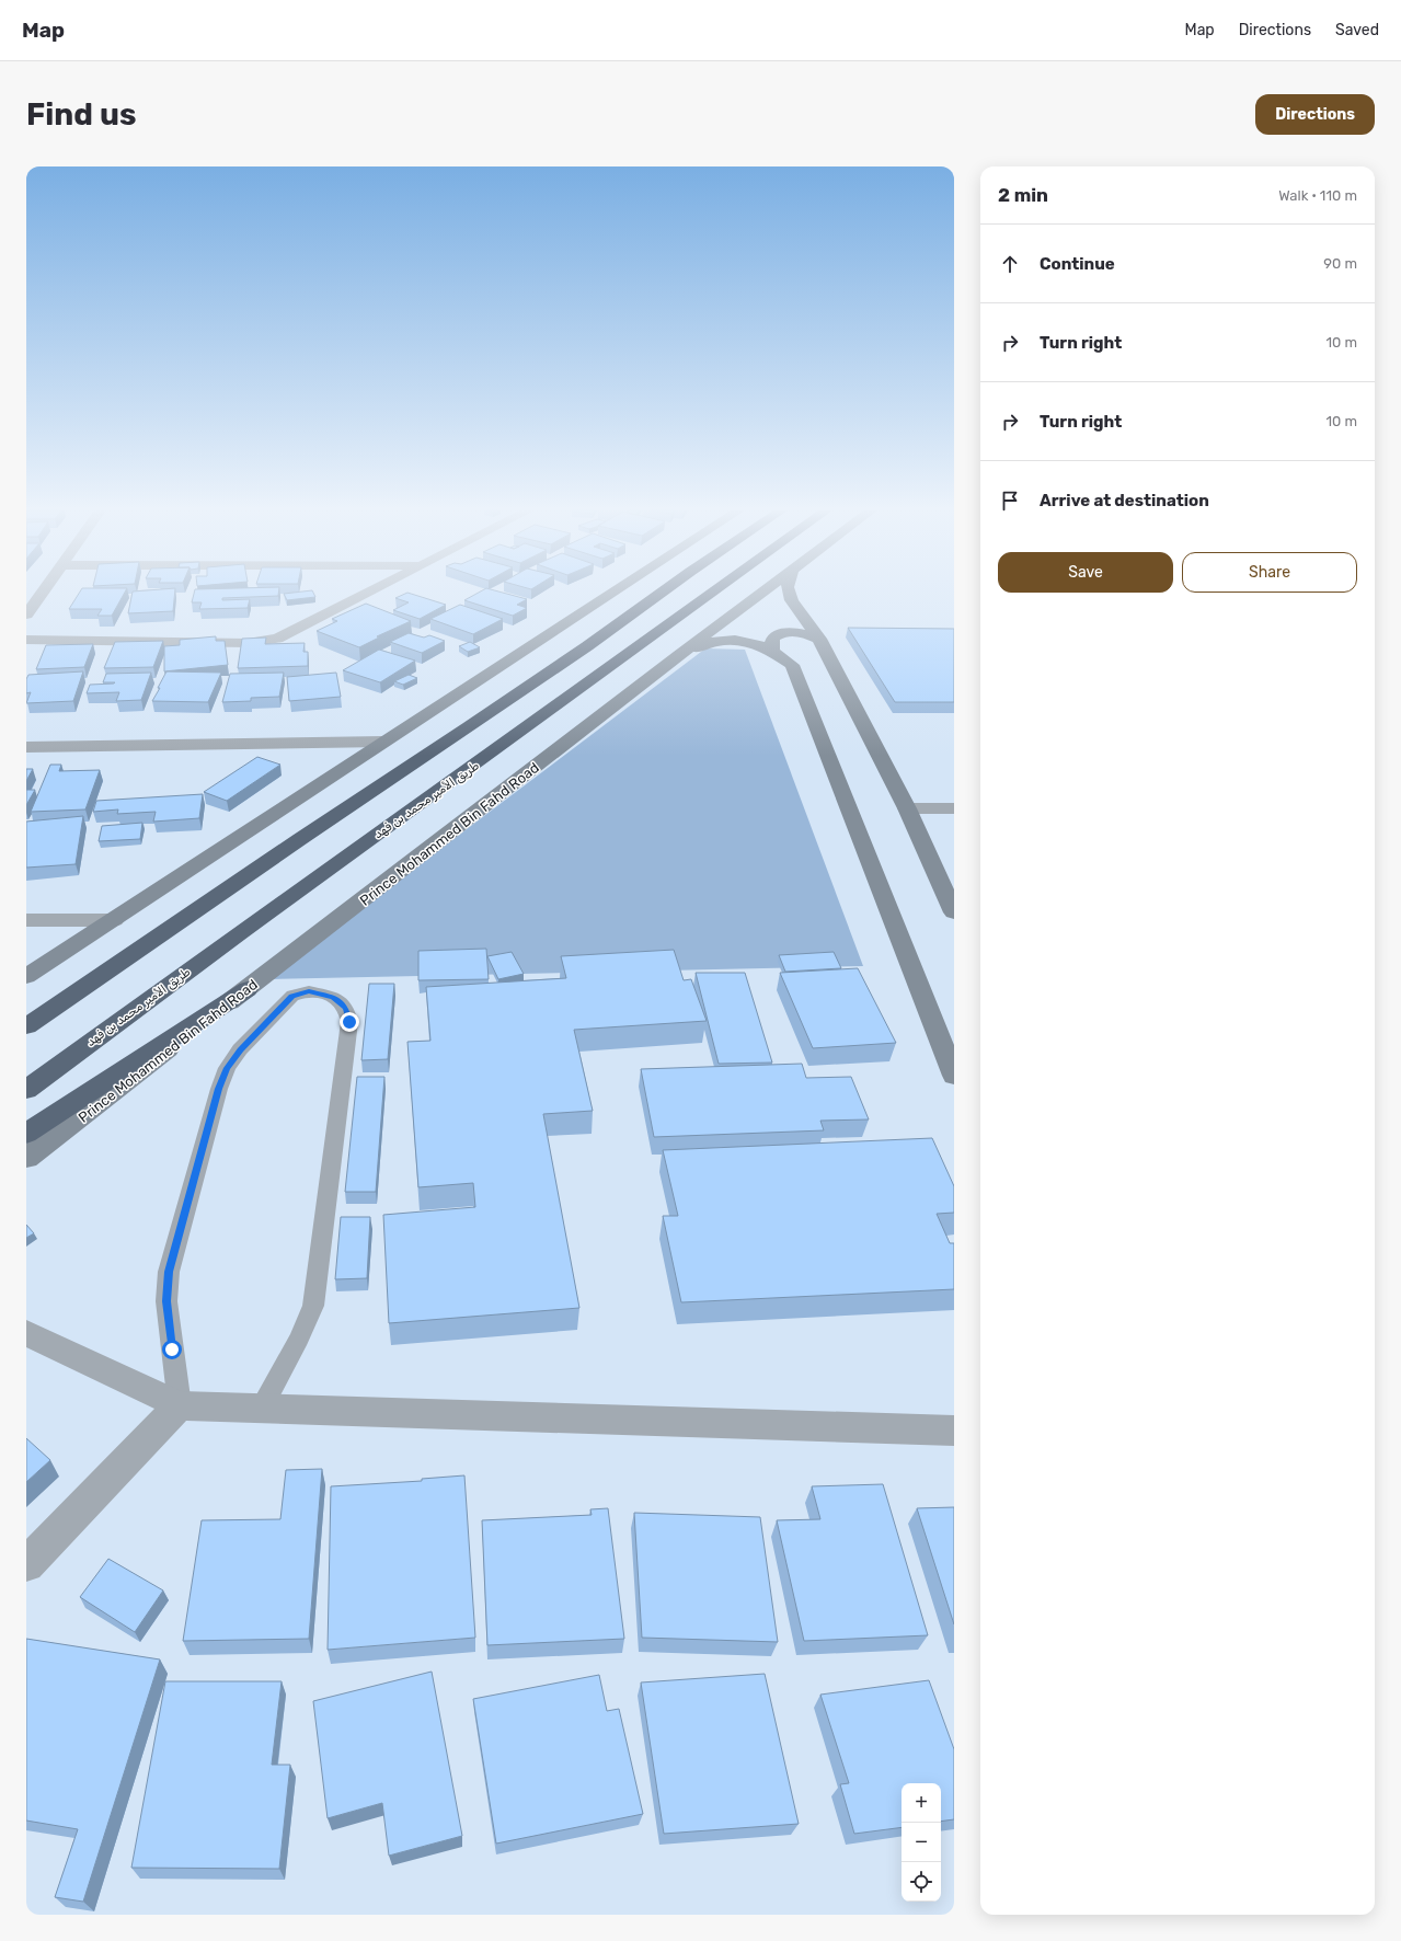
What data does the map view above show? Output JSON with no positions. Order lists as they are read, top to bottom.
{
  "streets": {
    "highway": ["طريق الأمير محمد بن فهد"],
    "main road": ["Prince Mohammed Bin Fahd Road"]
  },
  "page": {
    "header": "Map",
    "nav": ["Map", "Directions", "Saved"],
    "buttons": [
      "Directions",
      ["Save", "Share"]
    ],
    "title": "Find us",
    "heading": ["2 min", "Walk · 110 m"],
    "list": [
      ["Continue", "90 m"],
      ["Turn right", "10 m"],
      ["Turn right", "10 m"],
      "Arrive at destination"
    ],
    "map_buttons": ["+", "−"]
  }
}
